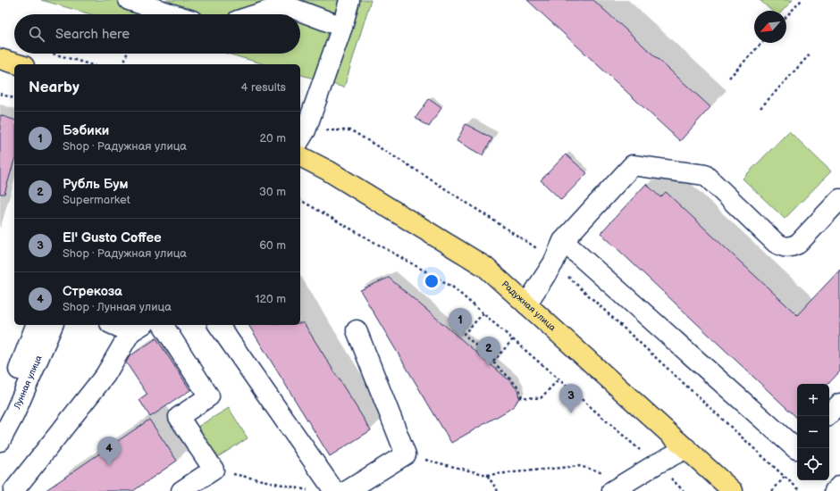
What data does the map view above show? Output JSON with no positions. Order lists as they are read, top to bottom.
{
  "streets": {
    "main road": ["Радужная улица"],
    "street": ["Лунная улица"]
  },
  "north": "bottom left",
  "page": {
    "search": "Search here",
    "heading": ["Nearby", "4 results"],
    "list": [
      {
        "mark": "1",
        "name": "Бэбики",
        "note": "Shop · Радужная улица",
        "value": "20 m"
      },
      {
        "mark": "2",
        "name": "Рубль Бум",
        "note": "Supermarket",
        "value": "30 m"
      },
      {
        "mark": "3",
        "name": "El' Gusto Coffee",
        "note": "Shop · Радужная улица",
        "value": "60 m"
      },
      {
        "mark": "4",
        "name": "Стрекоза",
        "note": "Shop · Лунная улица",
        "value": "120 m"
      }
    ],
    "pins": [
      "1",
      "2",
      "3",
      "4"
    ],
    "map_buttons": ["+", "−"]
  }
}
